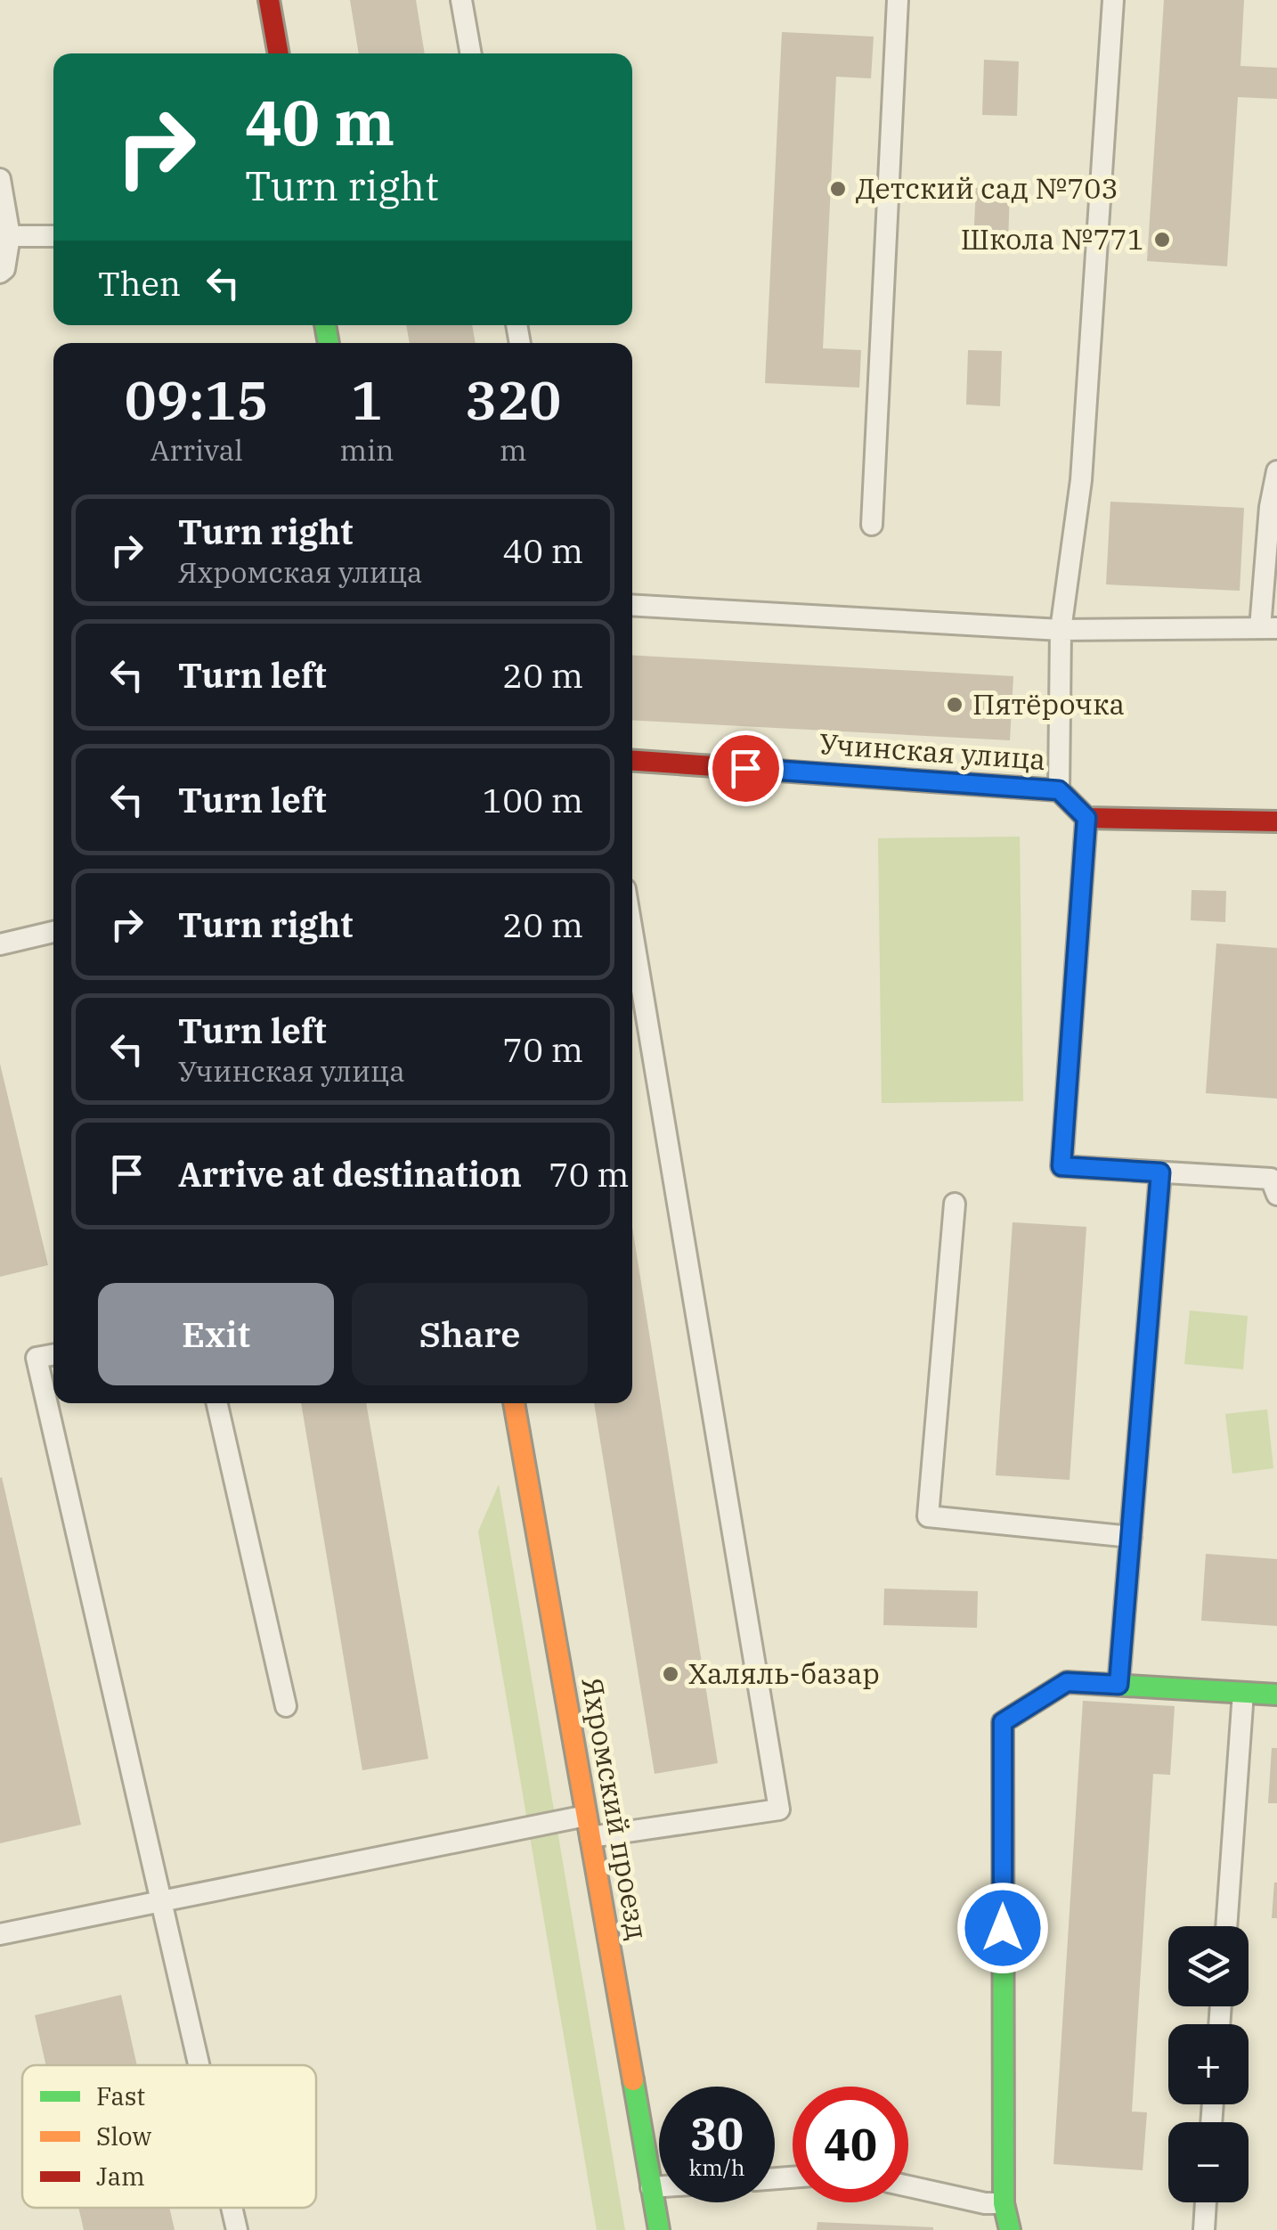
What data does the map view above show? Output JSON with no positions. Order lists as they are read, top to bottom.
{
  "streets": {
    "street": ["Учинская улица", "Яхромский проезд"]
  },
  "places": [
    "Детский сад №703",
    "Школа №771",
    "Пятёрочка",
    "Халяль-базар"
  ],
  "legend": ["Fast", "Slow", "Jam"],
  "page": {
    "turn": ["40 m", "Turn right"],
    "then": "Then",
    "eta": [
      "09:15",
      "Arrival",
      "1",
      "min",
      "320",
      "m"
    ],
    "list": [
      {
        "name": "Turn right",
        "note": "Яхромская улица",
        "value": "40 m"
      },
      {
        "name": "Turn left",
        "value": "20 m"
      },
      {
        "name": "Turn left",
        "value": "100 m"
      },
      {
        "name": "Turn right",
        "value": "20 m"
      },
      {
        "name": "Turn left",
        "note": "Учинская улица",
        "value": "70 m"
      },
      {
        "name": "Arrive at destination",
        "value": "70 m"
      }
    ],
    "buttons": ["Exit", "Share"],
    "map_buttons": ["+", "−"],
    "speed": "30 km/h",
    "limit": "40"
  }
}
